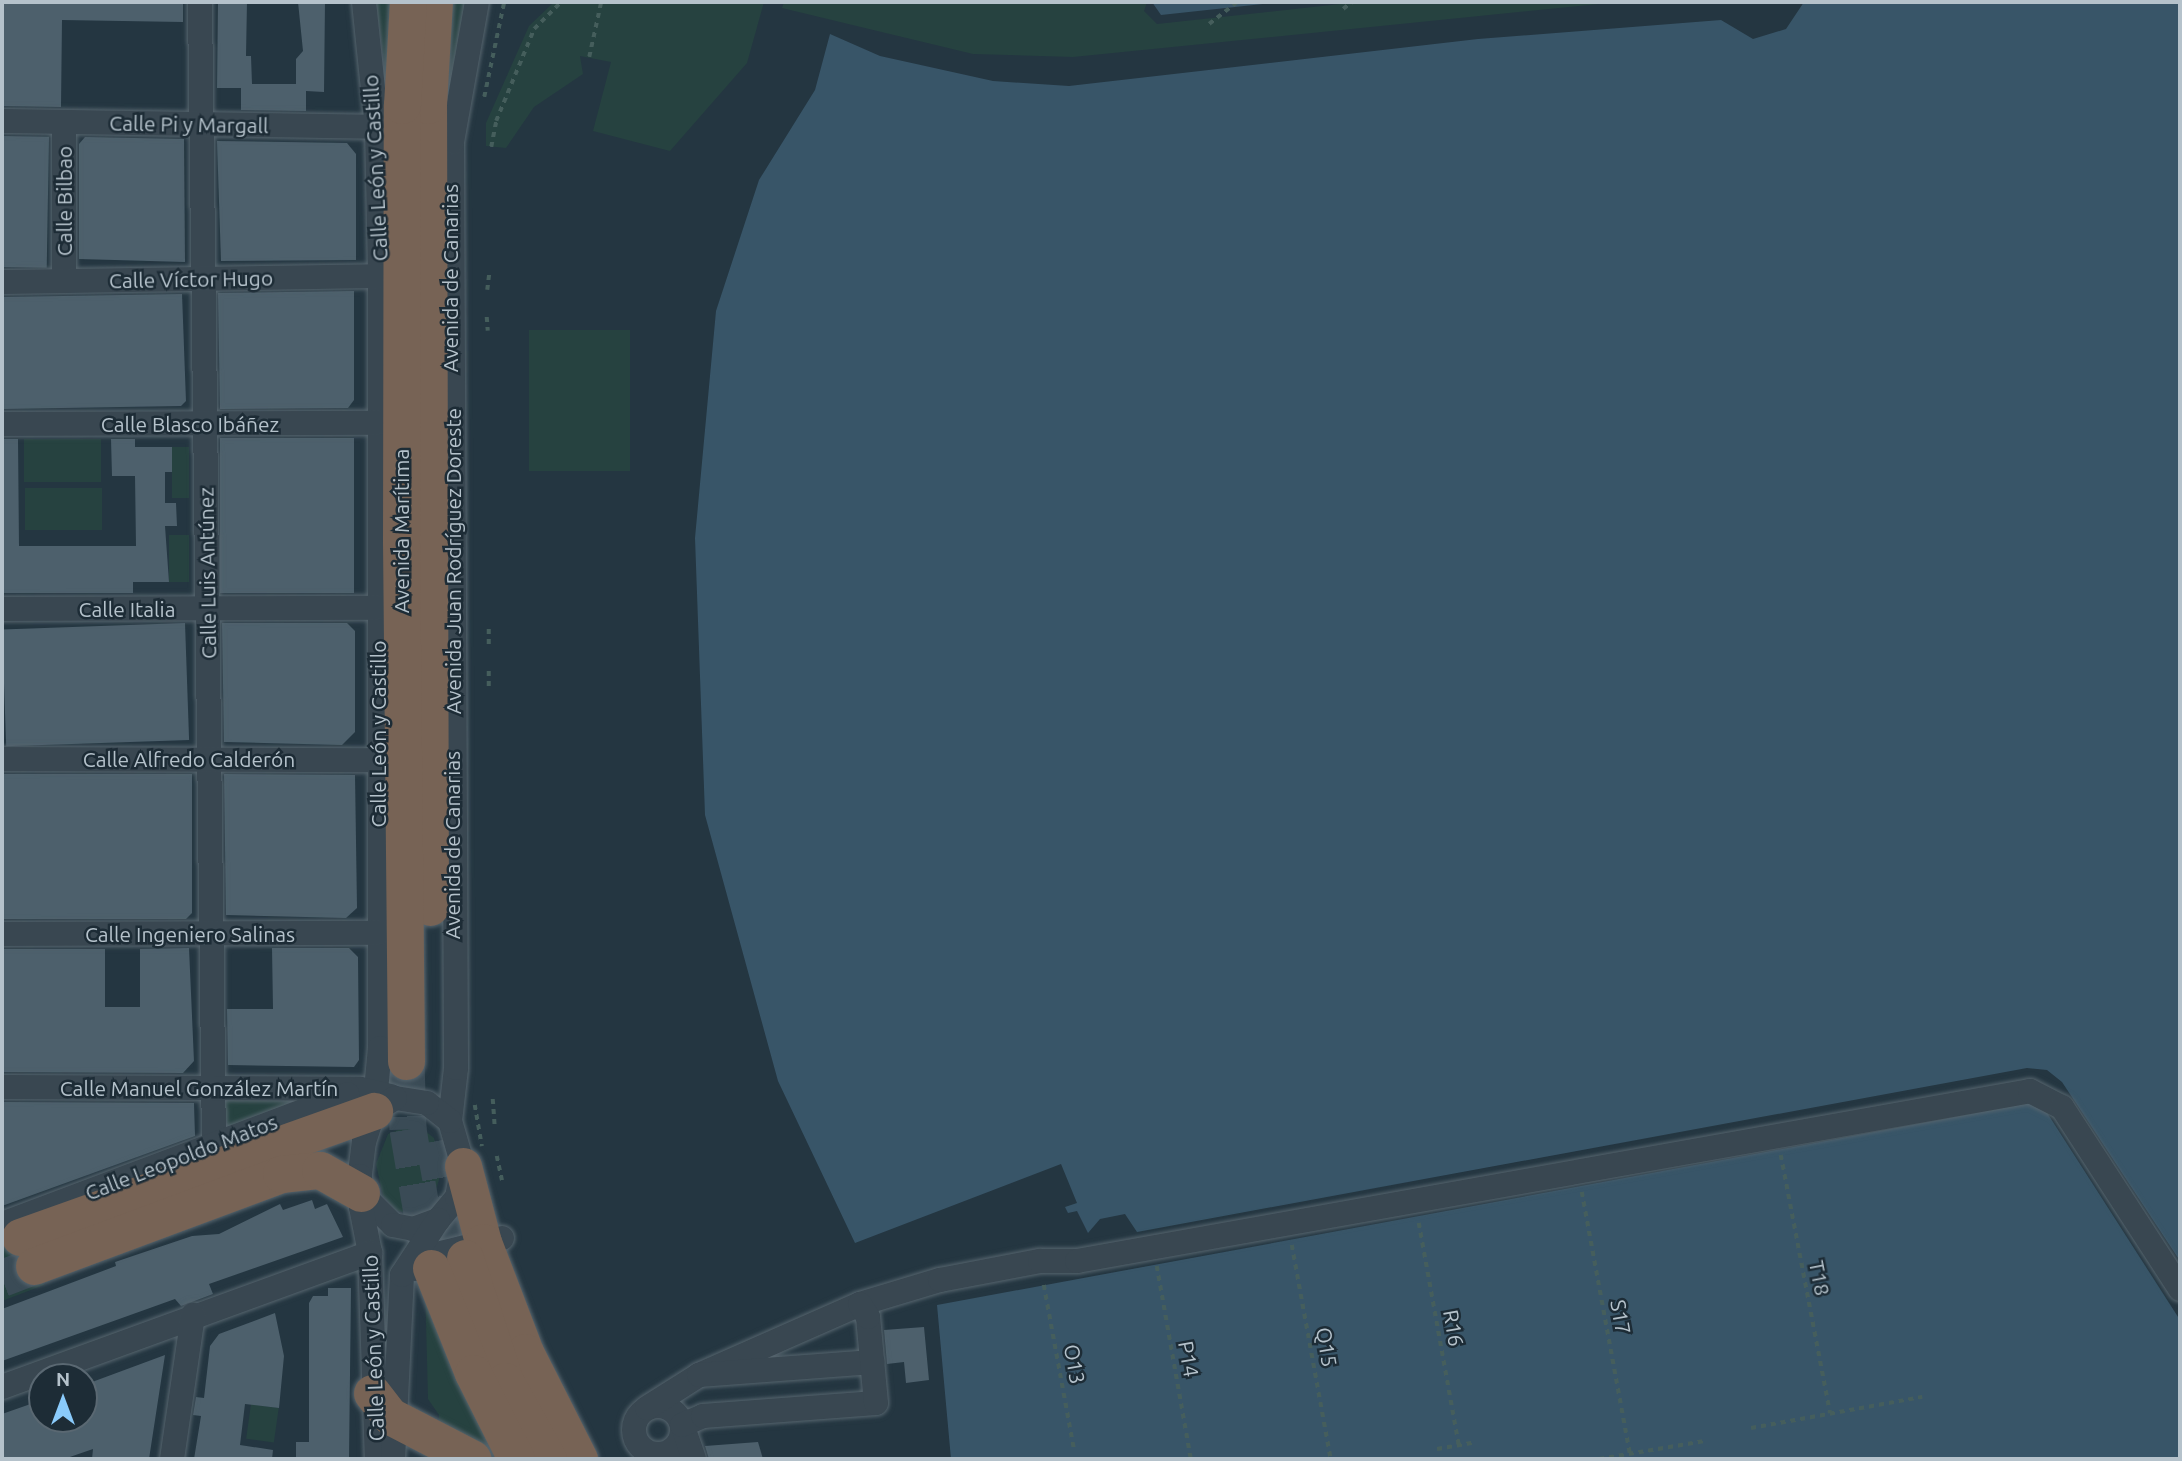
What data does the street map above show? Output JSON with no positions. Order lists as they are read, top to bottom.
{
  "streets": {
    "highway": ["Avenida Marítima"],
    "street": [
      "Calle Pi y Margall",
      "Calle León y Castillo",
      "Calle Bilbao",
      "Calle Víctor Hugo",
      "Calle Blasco Ibáñez",
      "Avenida Juan Rodríguez Doreste",
      "Calle Luis Antúnez",
      "Calle Italia",
      "Calle Alfredo Calderón",
      "Calle Ingeniero Salinas",
      "Calle Manuel González Martín",
      "Calle Leopoldo Matos"
    ],
    "path": [
      "T18",
      "S17",
      "R16",
      "Q15",
      "P14",
      "O13"
    ]
  },
  "crossings": [
    ["Calle Pi y Margall", "Calle León y Castillo"],
    ["Calle Pi y Margall", "Calle Bilbao"],
    ["Calle Pi y Margall", "Calle Luis Antúnez"],
    ["Calle León y Castillo", "Calle Víctor Hugo"],
    ["Calle León y Castillo", "Calle Blasco Ibáñez"],
    ["Calle León y Castillo", "Avenida Marítima"],
    ["Calle León y Castillo", "Avenida Juan Rodríguez Doreste"],
    ["Calle León y Castillo", "Calle Italia"],
    ["Calle León y Castillo", "Calle Alfredo Calderón"],
    ["Calle León y Castillo", "Calle Ingeniero Salinas"],
    ["Calle León y Castillo", "Calle Manuel González Martín"],
    ["Calle León y Castillo", "Calle Leopoldo Matos"],
    ["Calle Bilbao", "Calle Víctor Hugo"],
    ["Calle Víctor Hugo", "Calle Luis Antúnez"],
    ["Calle Blasco Ibáñez", "Avenida Marítima"],
    ["Calle Blasco Ibáñez", "Calle Luis Antúnez"],
    ["Avenida Juan Rodríguez Doreste", "Calle Manuel González Martín"],
    ["Avenida Juan Rodríguez Doreste", "Calle Leopoldo Matos"],
    ["Calle Luis Antúnez", "Calle Italia"],
    ["Calle Luis Antúnez", "Calle Alfredo Calderón"],
    ["Calle Luis Antúnez", "Calle Ingeniero Salinas"],
    ["Calle Luis Antúnez", "Calle Manuel González Martín"],
    ["Calle Luis Antúnez", "Calle Leopoldo Matos"],
    ["Calle Manuel González Martín", "Calle Leopoldo Matos"]
  ],
  "north": "top"
}
